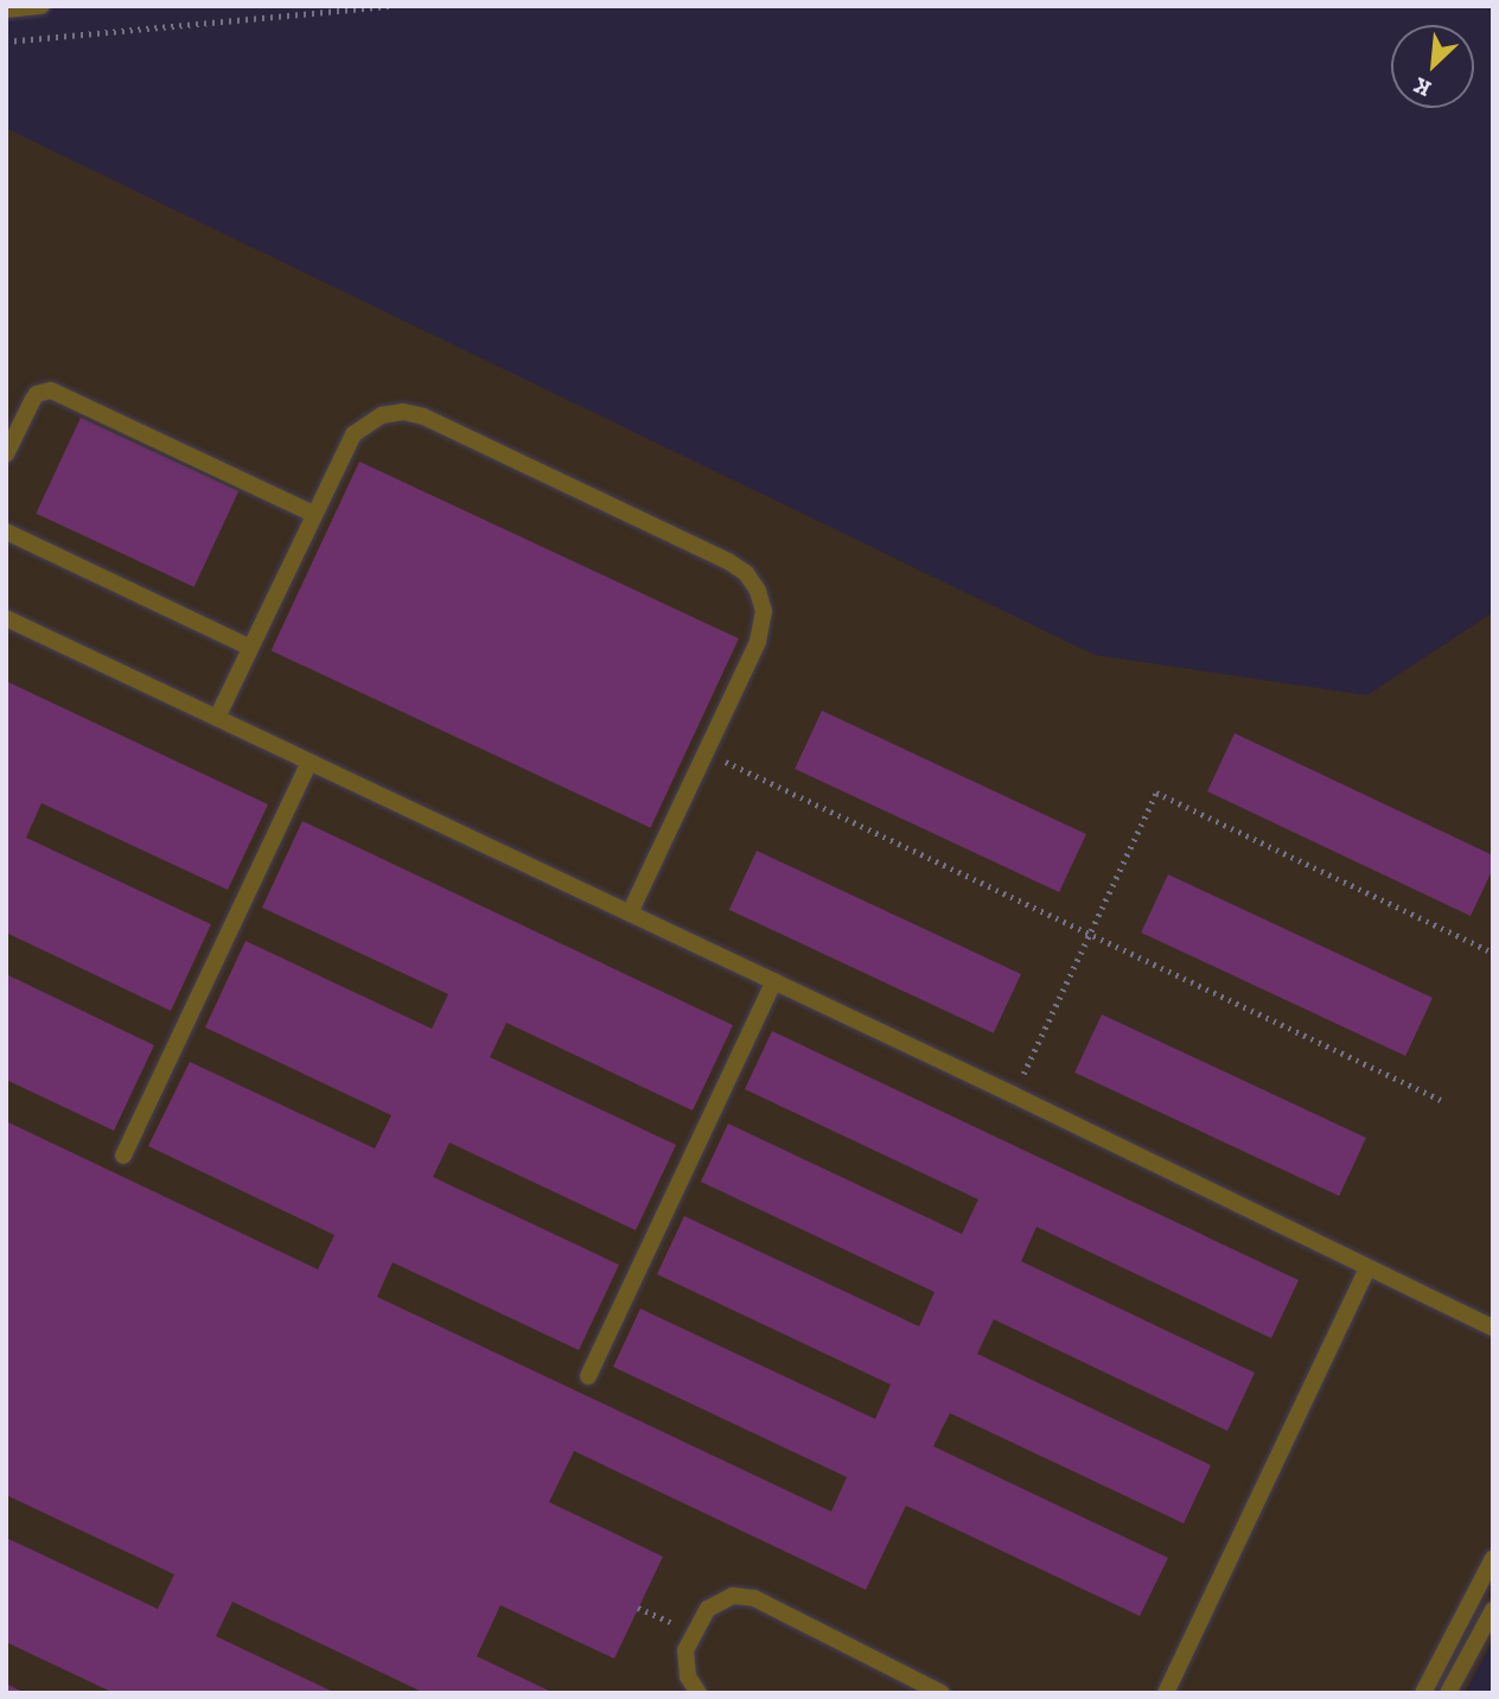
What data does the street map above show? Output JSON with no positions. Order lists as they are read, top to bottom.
{
  "north": "bottom left"
}
